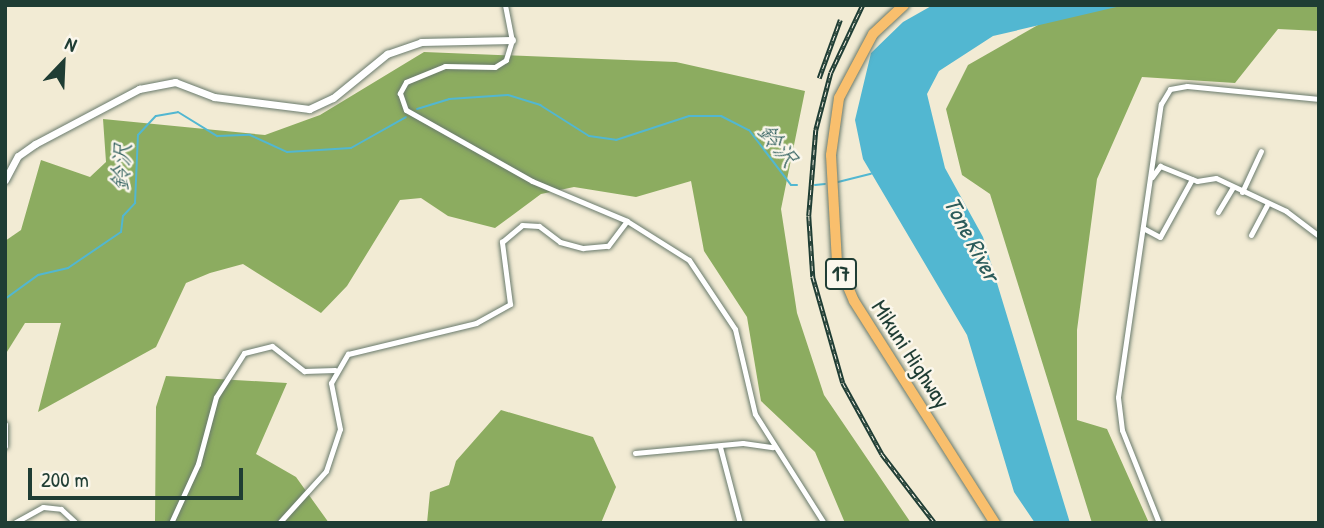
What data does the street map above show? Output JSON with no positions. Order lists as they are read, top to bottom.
{
  "streets": {
    "highway": ["17", "Mikuni Highway"]
  },
  "water": ["鈴沢", "Tone River"],
  "scale_bar": "200 m",
  "north": "top right"
}
